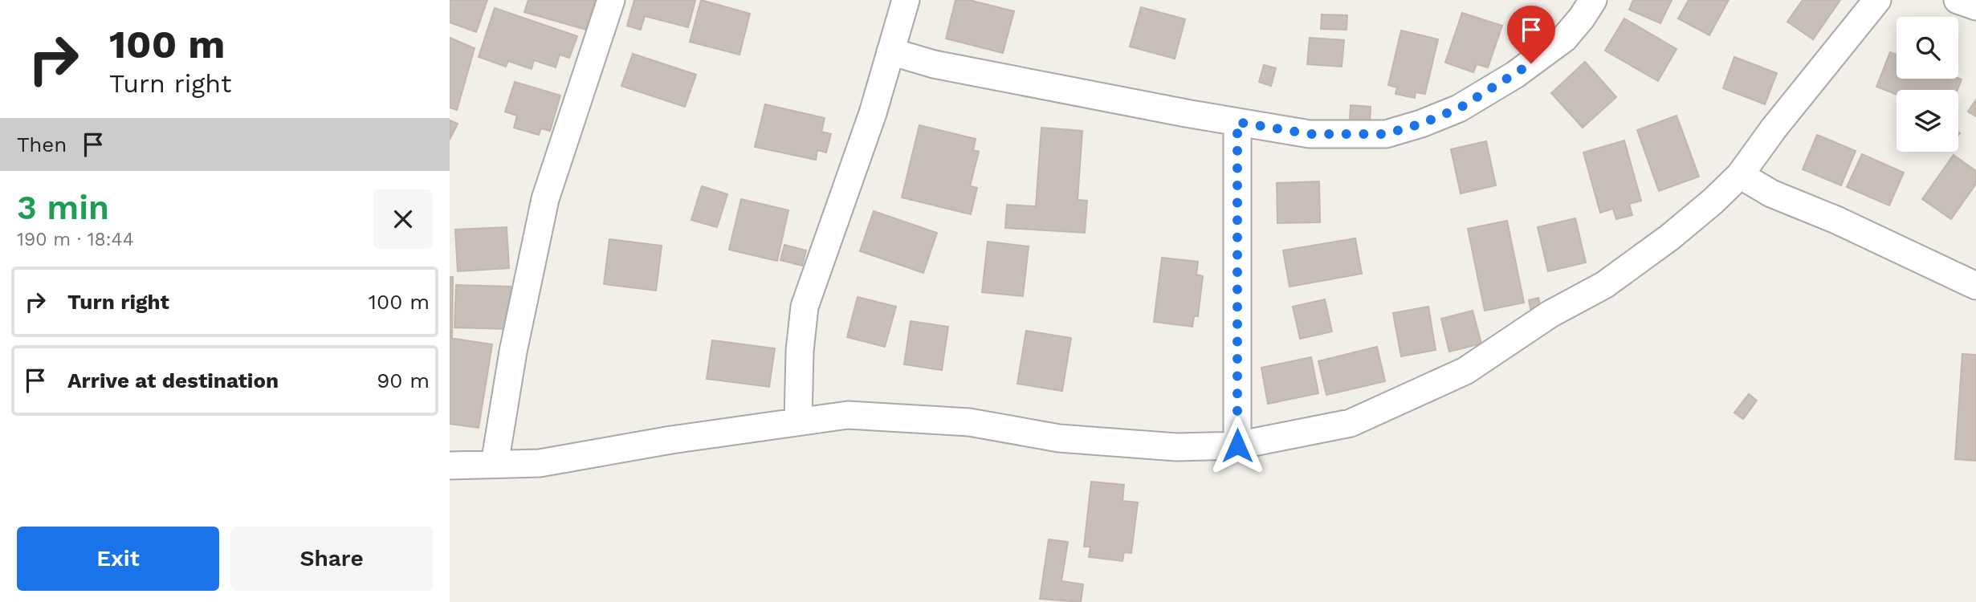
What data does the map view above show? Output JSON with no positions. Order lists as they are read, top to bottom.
{
  "page": {
    "turn": ["100 m", "Turn right"],
    "then": "Then",
    "heading": ["3 min", "190 m · 18:44"],
    "list": [
      {
        "name": "Turn right",
        "value": "100 m"
      },
      {
        "name": "Arrive at destination",
        "value": "90 m"
      }
    ],
    "buttons": ["Exit", "Share"]
  }
}
